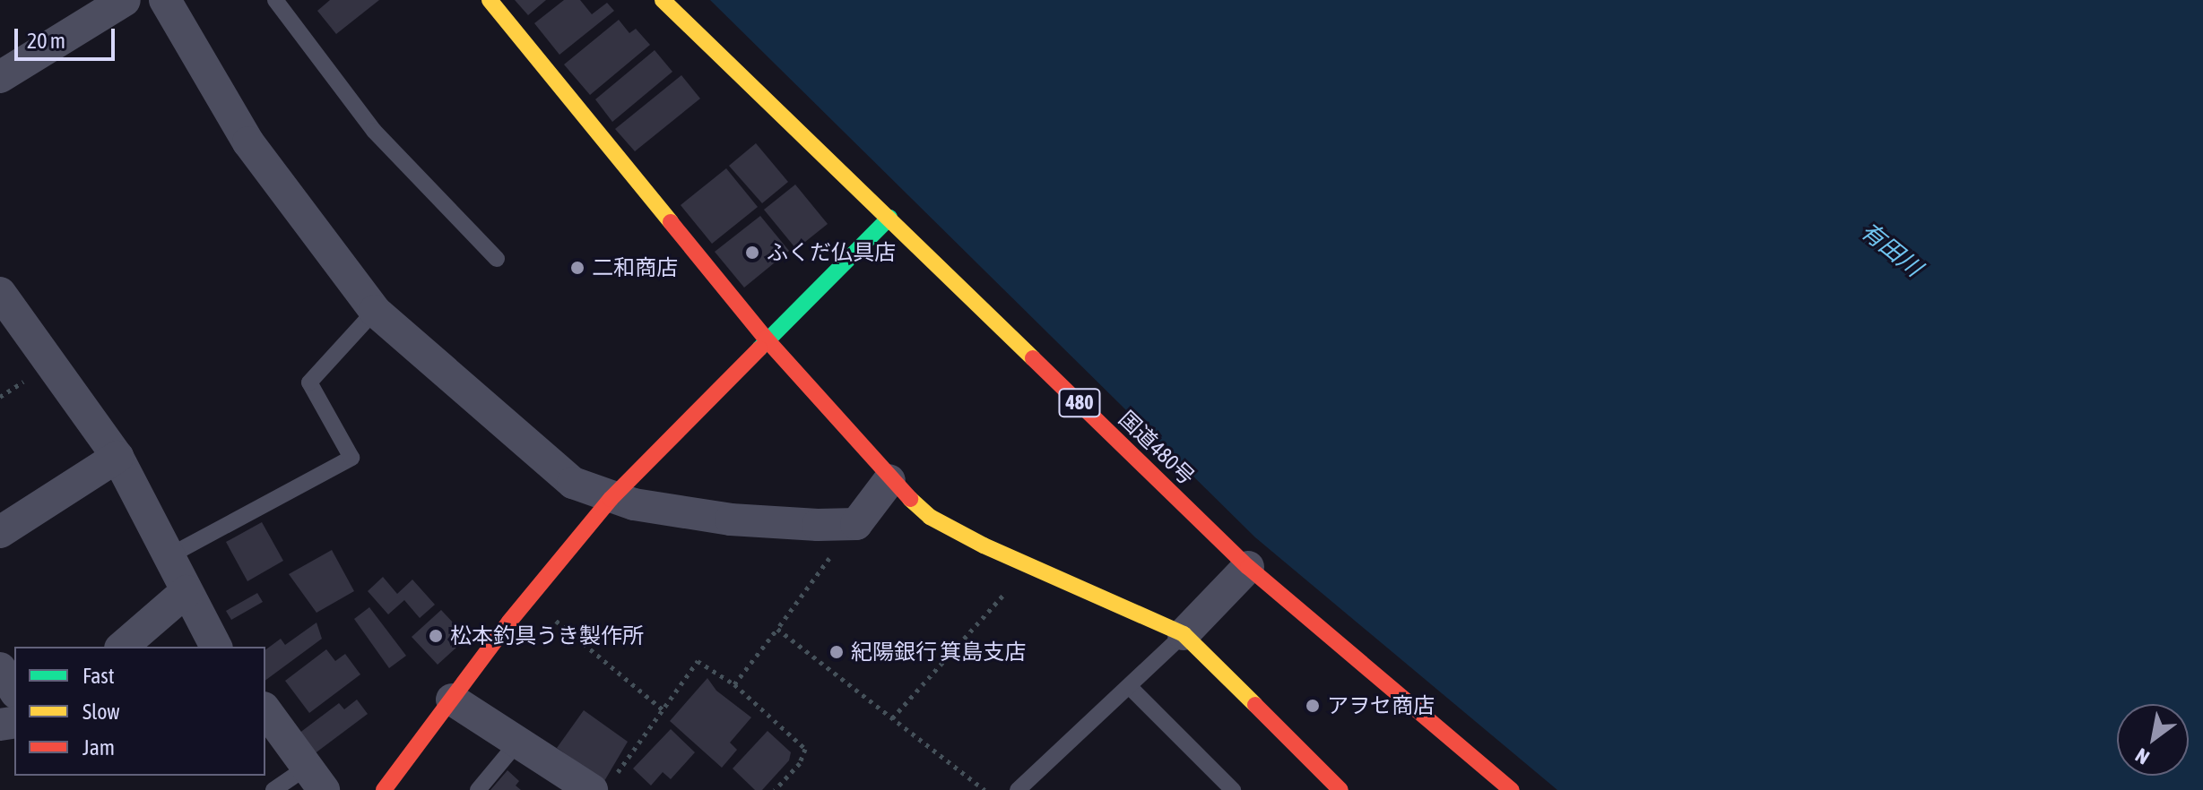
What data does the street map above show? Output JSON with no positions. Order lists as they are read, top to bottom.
{
  "streets": {
    "main road": ["480", "国道480号"]
  },
  "water": ["有田川"],
  "places": [
    "ふくだ仏具店",
    "二和商店",
    "松本釣具うき製作所",
    "紀陽銀行 箕島支店",
    "アヲセ商店"
  ],
  "legend": ["Fast", "Slow", "Jam"],
  "scale_bar": "20 m",
  "north": "bottom left"
}
